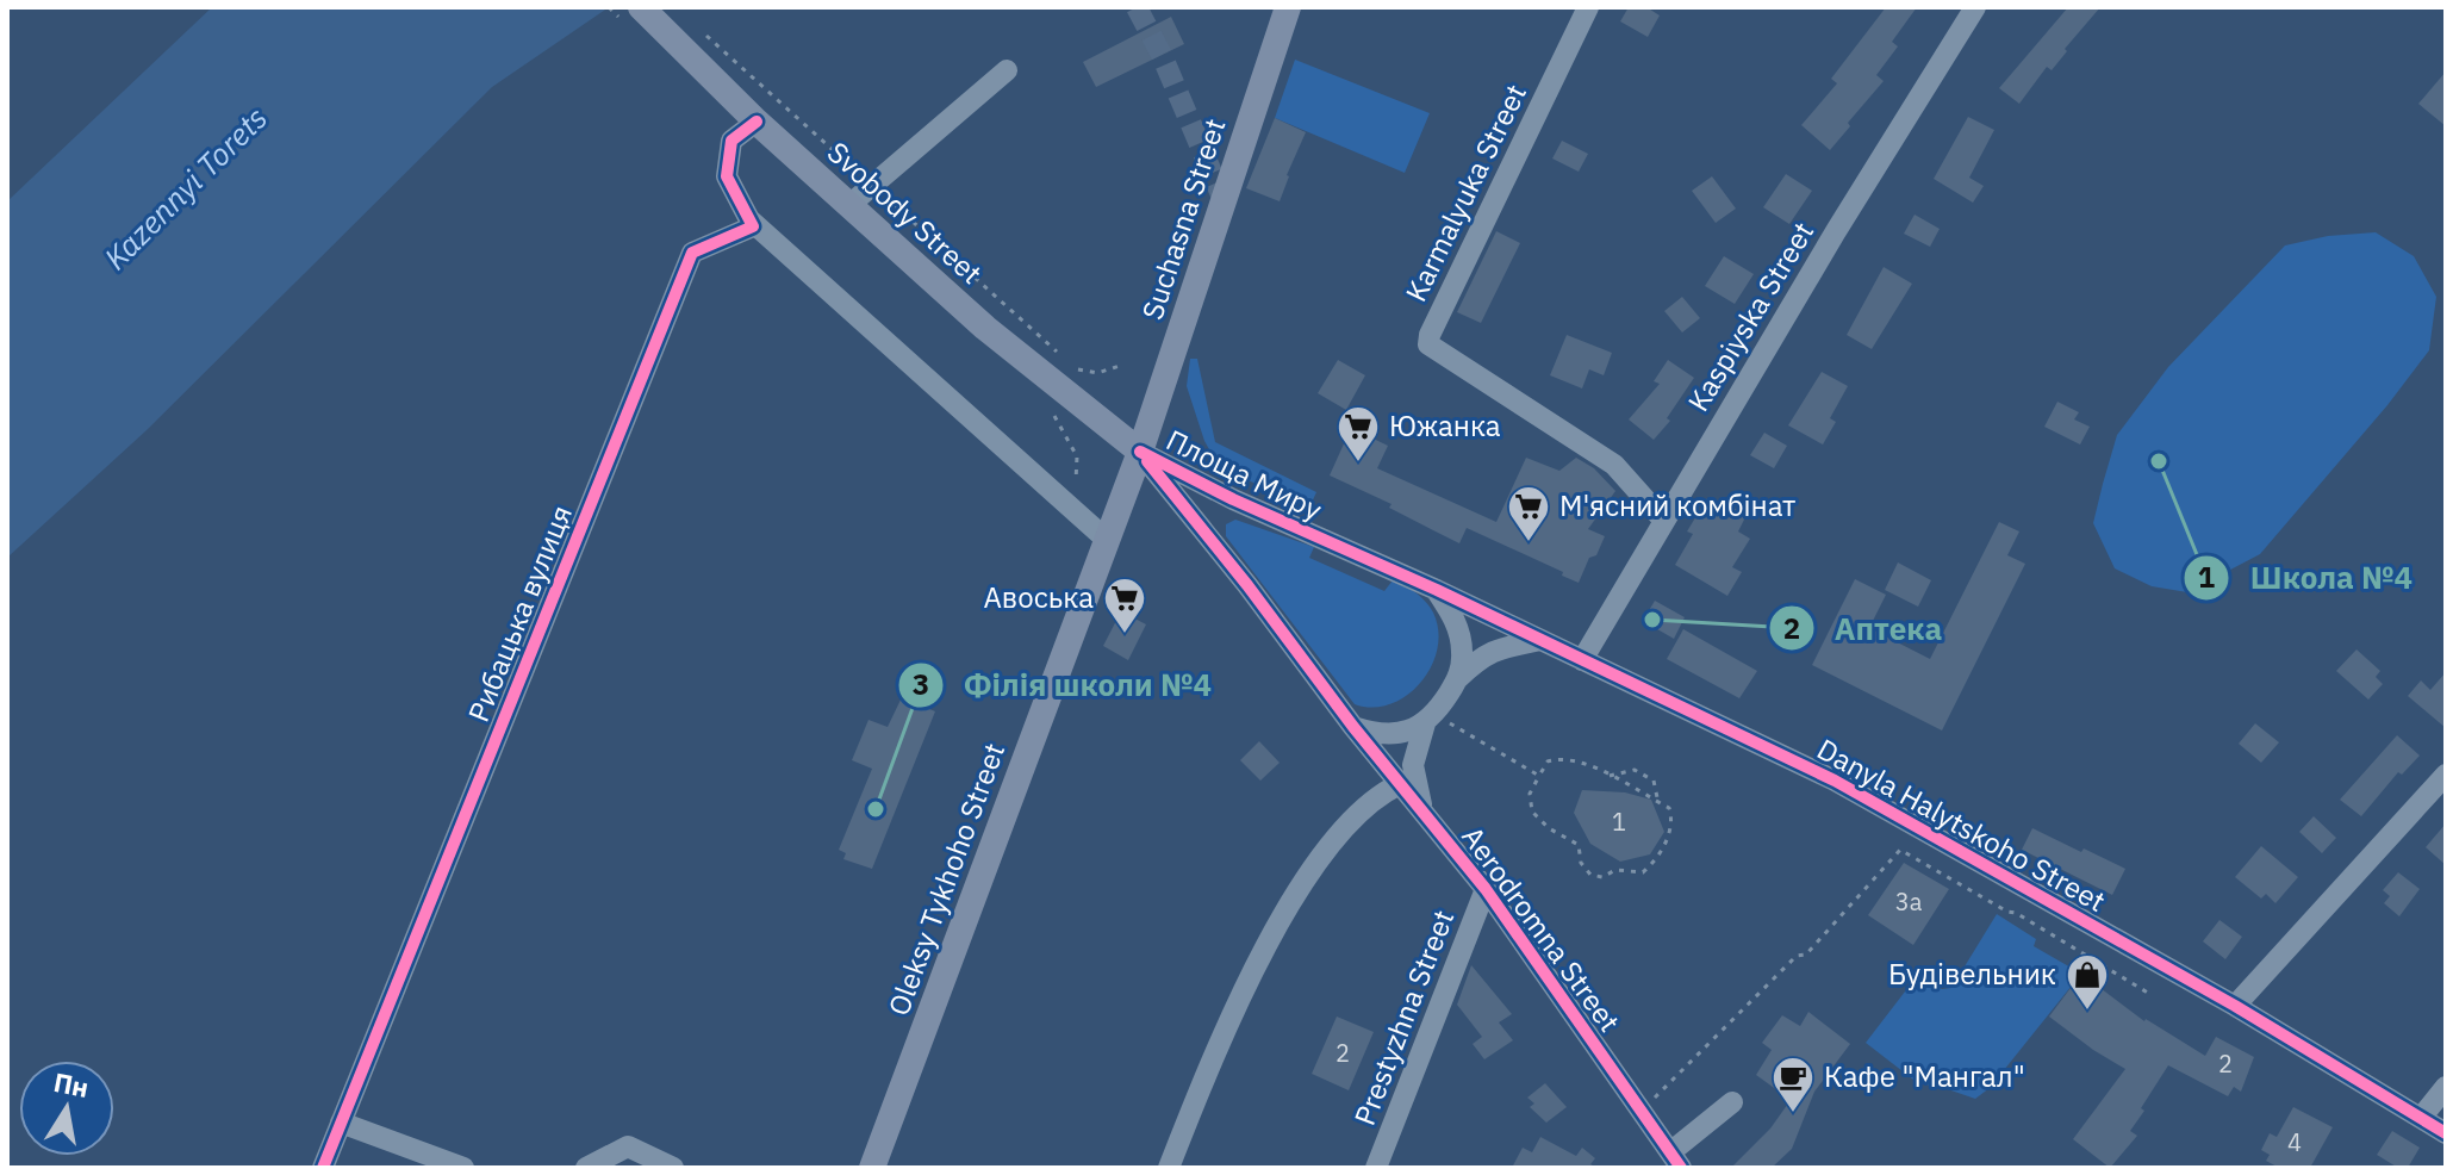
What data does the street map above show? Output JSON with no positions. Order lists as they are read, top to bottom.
{
  "streets": {
    "main road": ["Svobody Street", "Suchasna Street", "Oleksy Tykhoho Street"],
    "street": [
      "Karmalyuka Street",
      "Kaspiyska Street",
      "Площа Миру",
      "Рибацька вулиця",
      "Danyla Halytskoho Street",
      "Aerodromna Street",
      "Prestyzhna Street"
    ]
  },
  "crossings": [
    ["Karmalyuka Street", "Kaspiyska Street"],
    ["Svobody Street", "Suchasna Street"],
    ["Svobody Street", "Площа Миру"],
    ["Svobody Street", "Oleksy Tykhoho Street"],
    ["Suchasna Street", "Площа Миру"],
    ["Suchasna Street", "Oleksy Tykhoho Street"],
    ["Kaspiyska Street", "Danyla Halytskoho Street"],
    ["Площа Миру", "Danyla Halytskoho Street"],
    ["Площа Миру", "Oleksy Tykhoho Street"],
    ["Площа Миру", "Aerodromna Street"],
    ["Aerodromna Street", "Prestyzhna Street"]
  ],
  "water": ["Kazennyi Torets"],
  "places": {
    "other": ["Школа №4", "Аптека", "Філія школи №4"],
    "supermarket": ["Южанка", "М'ясний комбінат", "Авоська"],
    "shop": ["Будівельник"],
    "cafe": ["Кафе \"Мангал\""]
  },
  "house_numbers": [
    "1",
    "3а",
    "2",
    "2",
    "4"
  ],
  "north": "top"
}
